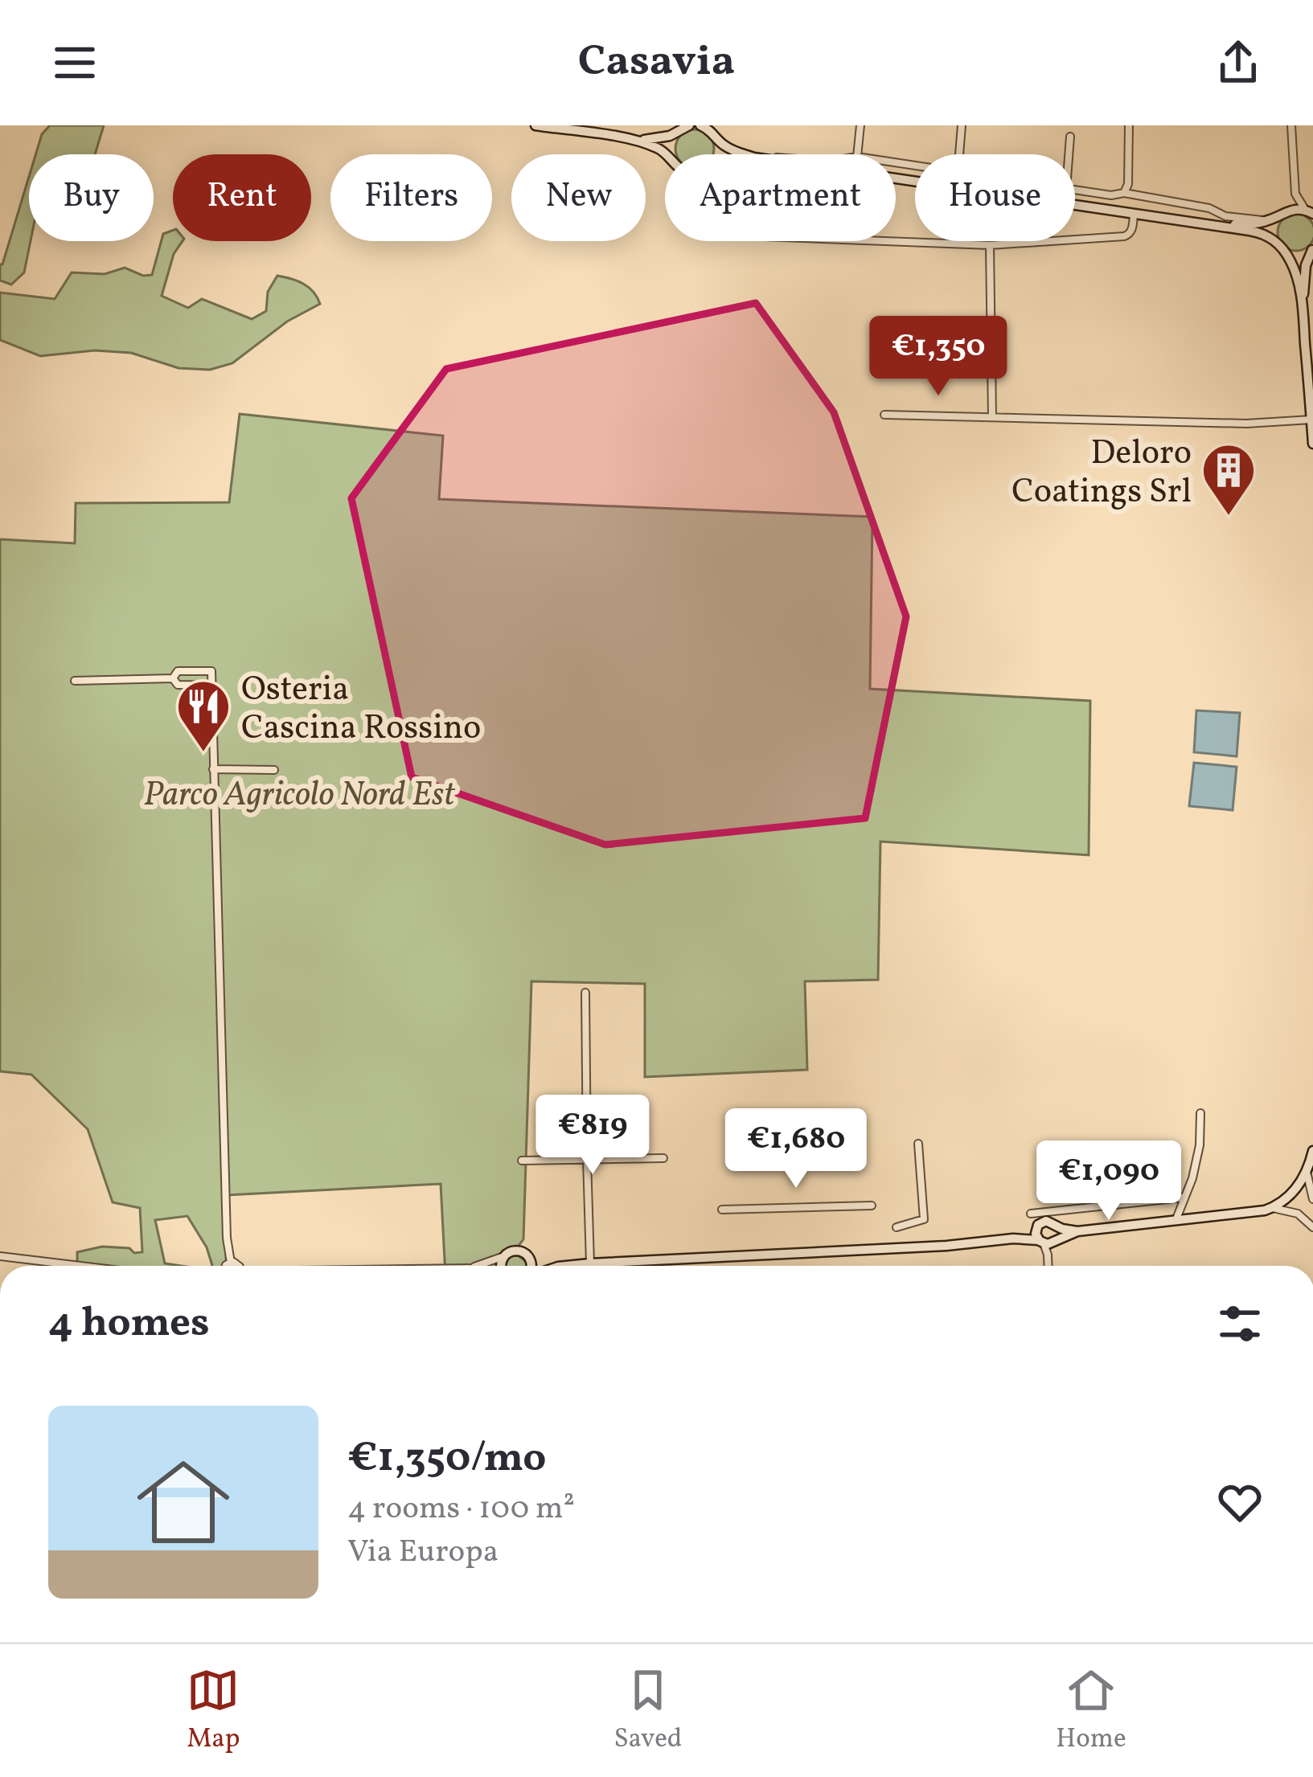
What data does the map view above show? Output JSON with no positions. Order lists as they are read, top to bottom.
{
  "parks": ["Parco Agricolo Nord Est"],
  "places": {
    "building": ["Deloro Coatings Srl"],
    "restaurant": ["Osteria Cascina Rossino"]
  },
  "page": {
    "header": "Casavia",
    "chip": [
      "Buy",
      "Rent",
      "Filters",
      "New",
      "Apartment",
      "House"
    ],
    "price": [
      "€1,350",
      "€819",
      "€1,680",
      "€1,090"
    ],
    "heading": "4 homes",
    "list": [
      {
        "name": "€1,350/mo",
        "note": "4 rooms · 100 m² · Via Europa"
      }
    ],
    "tabs": ["Map", "Saved", "Home"]
  }
}
